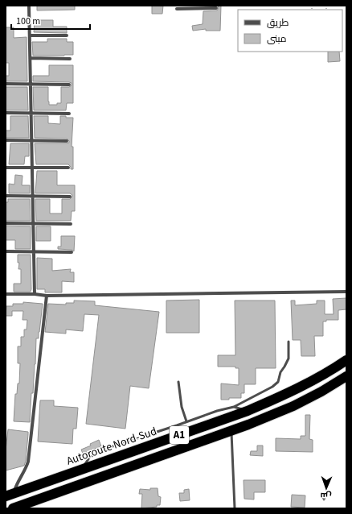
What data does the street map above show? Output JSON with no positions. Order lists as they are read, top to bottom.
{
  "streets": {
    "highway": ["A1", "Autoroute Nord-Sud"]
  },
  "legend": ["طريق", "مبنى"],
  "scale_bar": "100 m",
  "north": "bottom"
}
